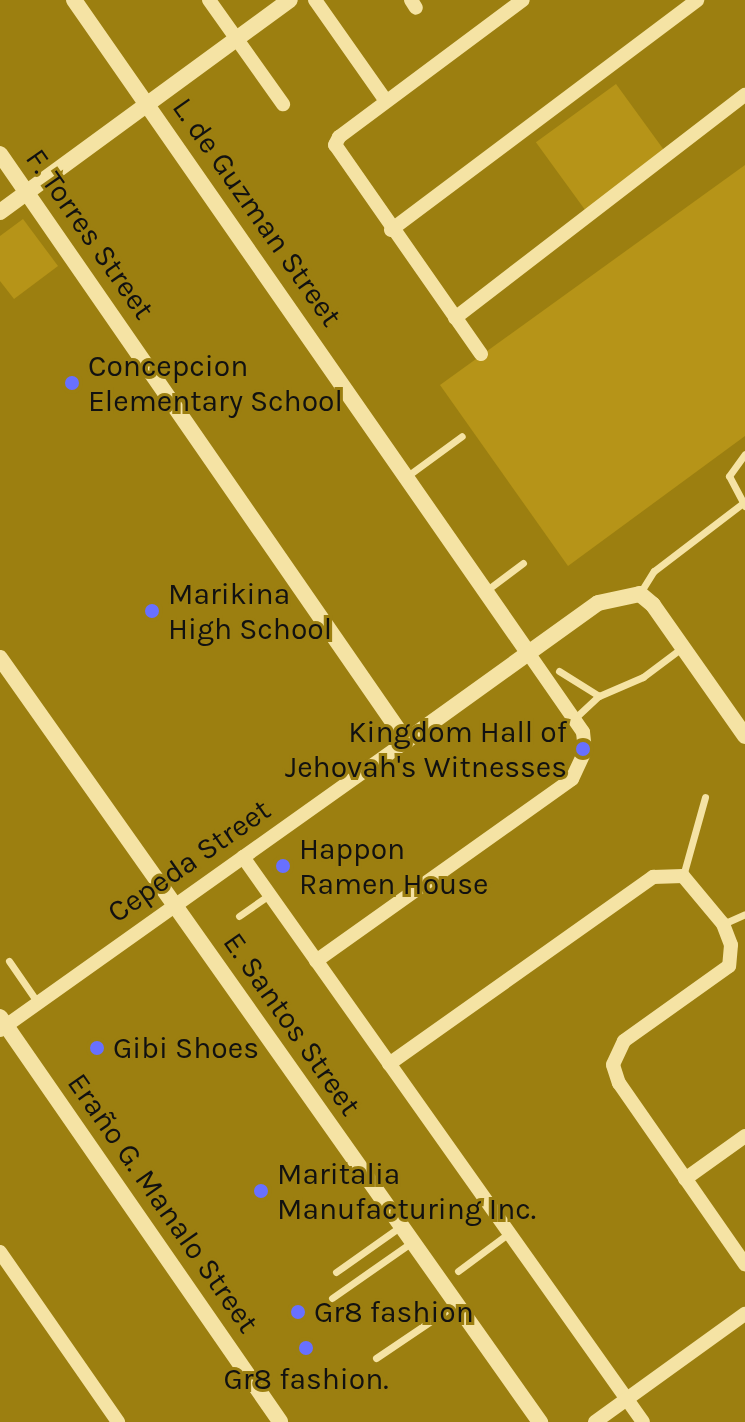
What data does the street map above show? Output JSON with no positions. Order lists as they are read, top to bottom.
{
  "streets": {
    "street": [
      "L. de Guzman Street",
      "F. Torres Street",
      "Cepeda Street",
      "E. Santos Street",
      "Eraño G. Manalo Street"
    ]
  },
  "crossings": [
    ["L. de Guzman Street", "Cepeda Street"],
    ["F. Torres Street", "Cepeda Street"],
    ["Cepeda Street", "E. Santos Street"],
    ["Cepeda Street", "Eraño G. Manalo Street"]
  ],
  "places": [
    "Concepcion Elementary School",
    "Marikina High School",
    "Kingdom Hall of Jehovah's Witnesses",
    "Happon Ramen House",
    "Gibi Shoes",
    "Maritalia Manufacturing Inc.",
    "Gr8 fashion",
    "Gr8 fashion."
  ]
}
